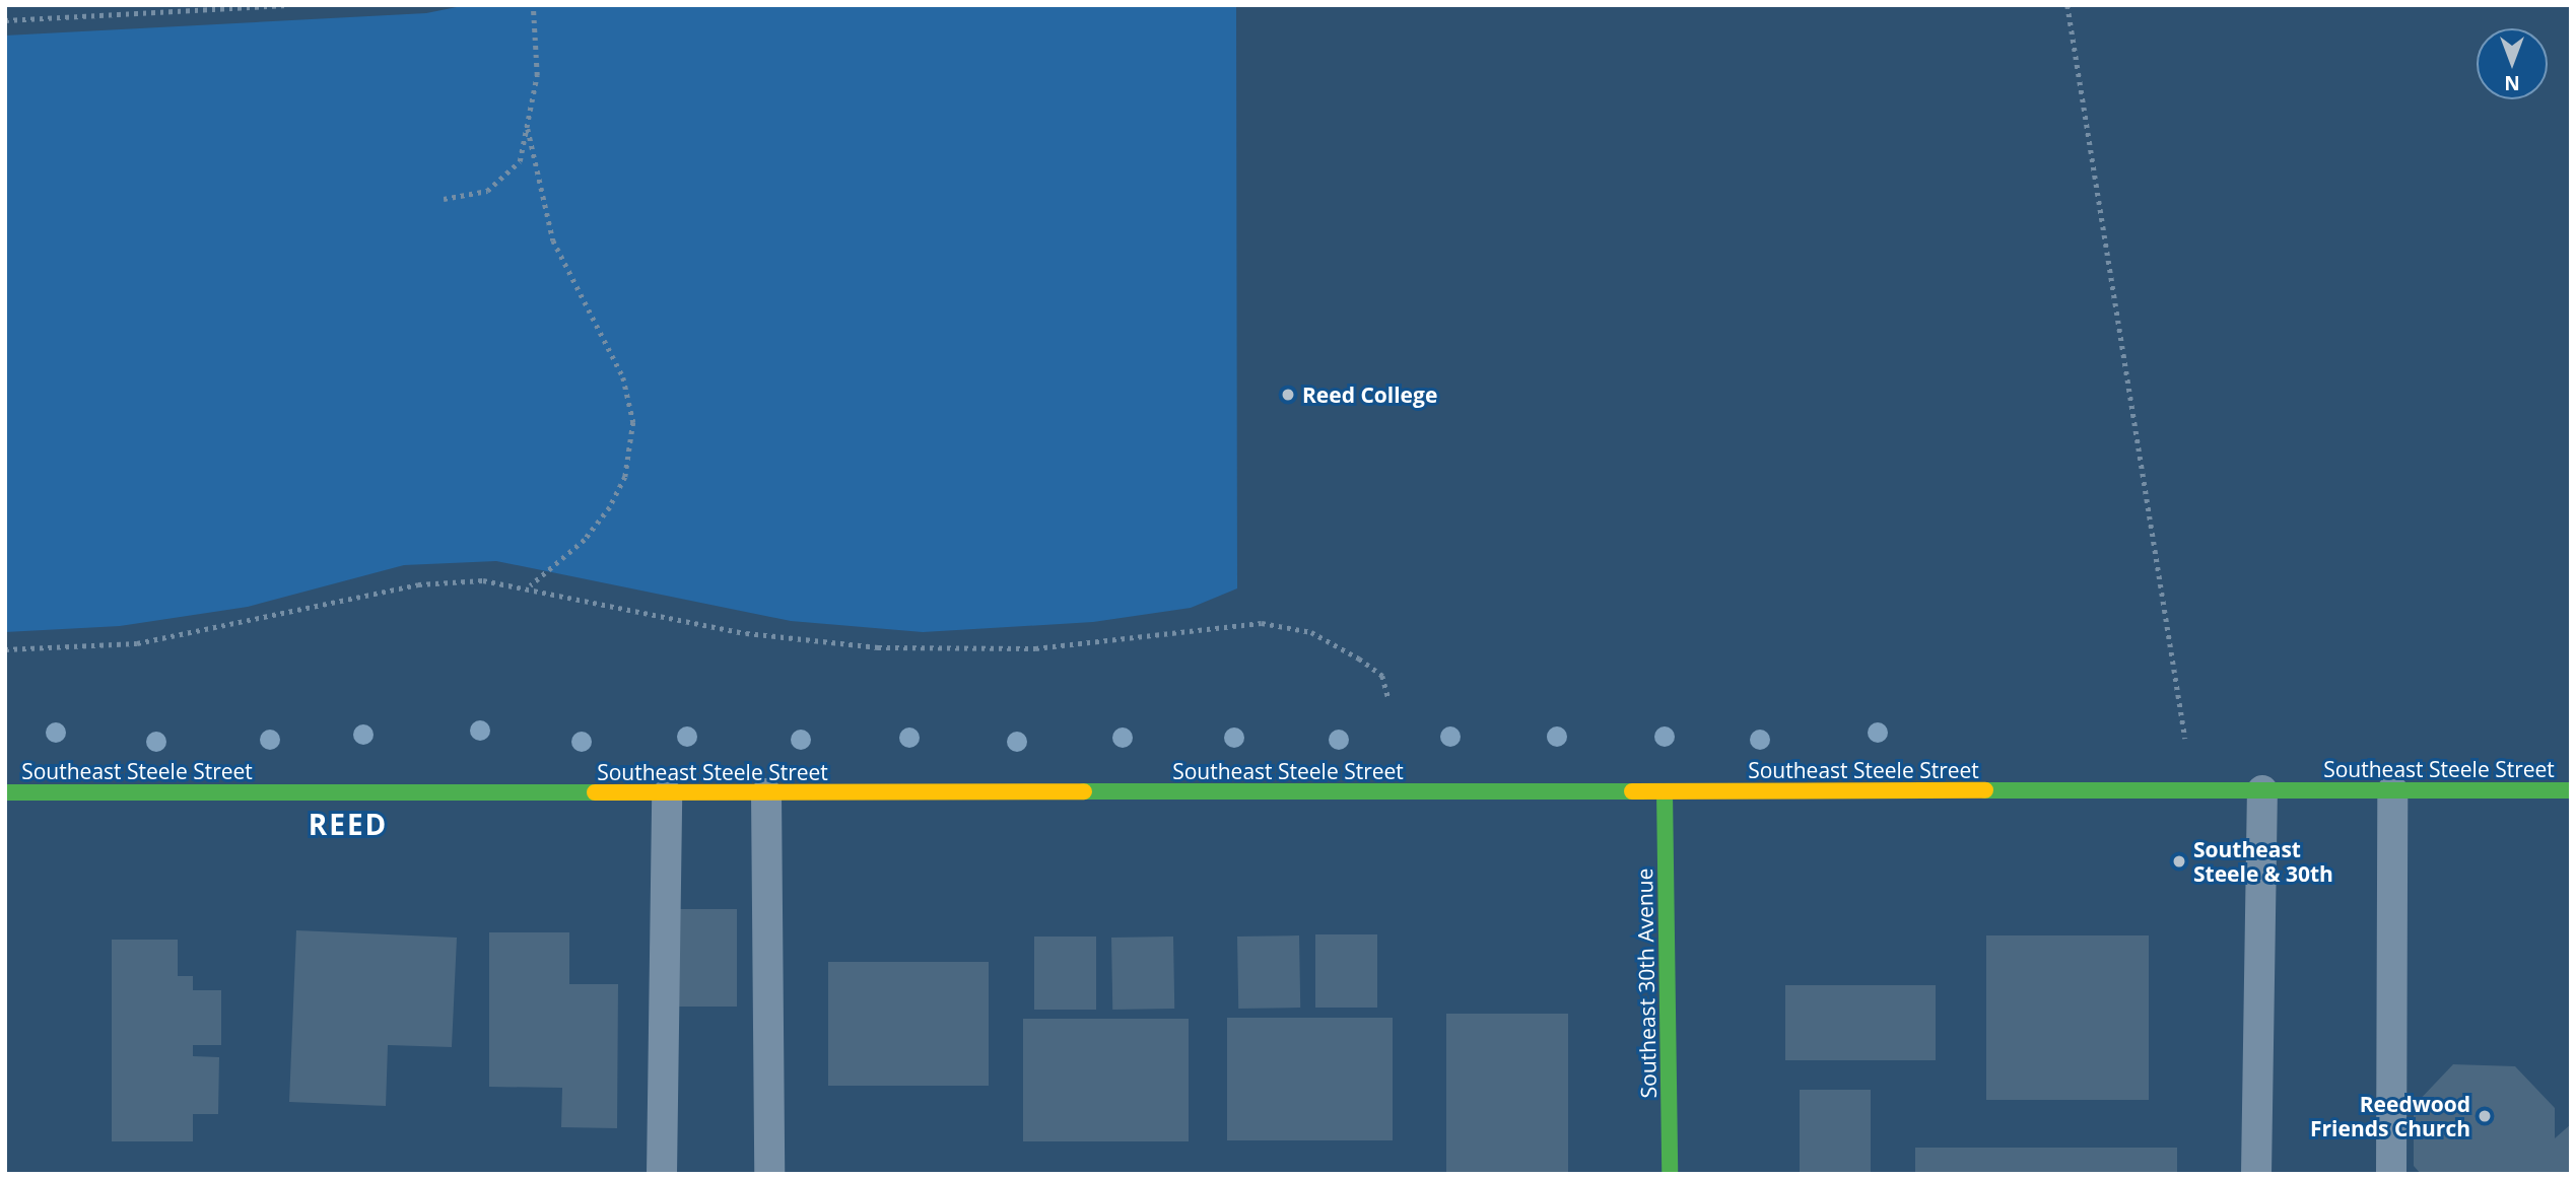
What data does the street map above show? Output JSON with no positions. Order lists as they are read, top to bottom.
{
  "streets": {
    "street": ["Southeast Steele Street", "Southeast 30th Avenue"]
  },
  "crossings": [
    ["Southeast Steele Street", "Southeast 30th Avenue"]
  ],
  "districts": ["REED"],
  "places": ["Reed College", "Southeast Steele & 30th", "Reedwood Friends Church"],
  "north": "bottom"
}
